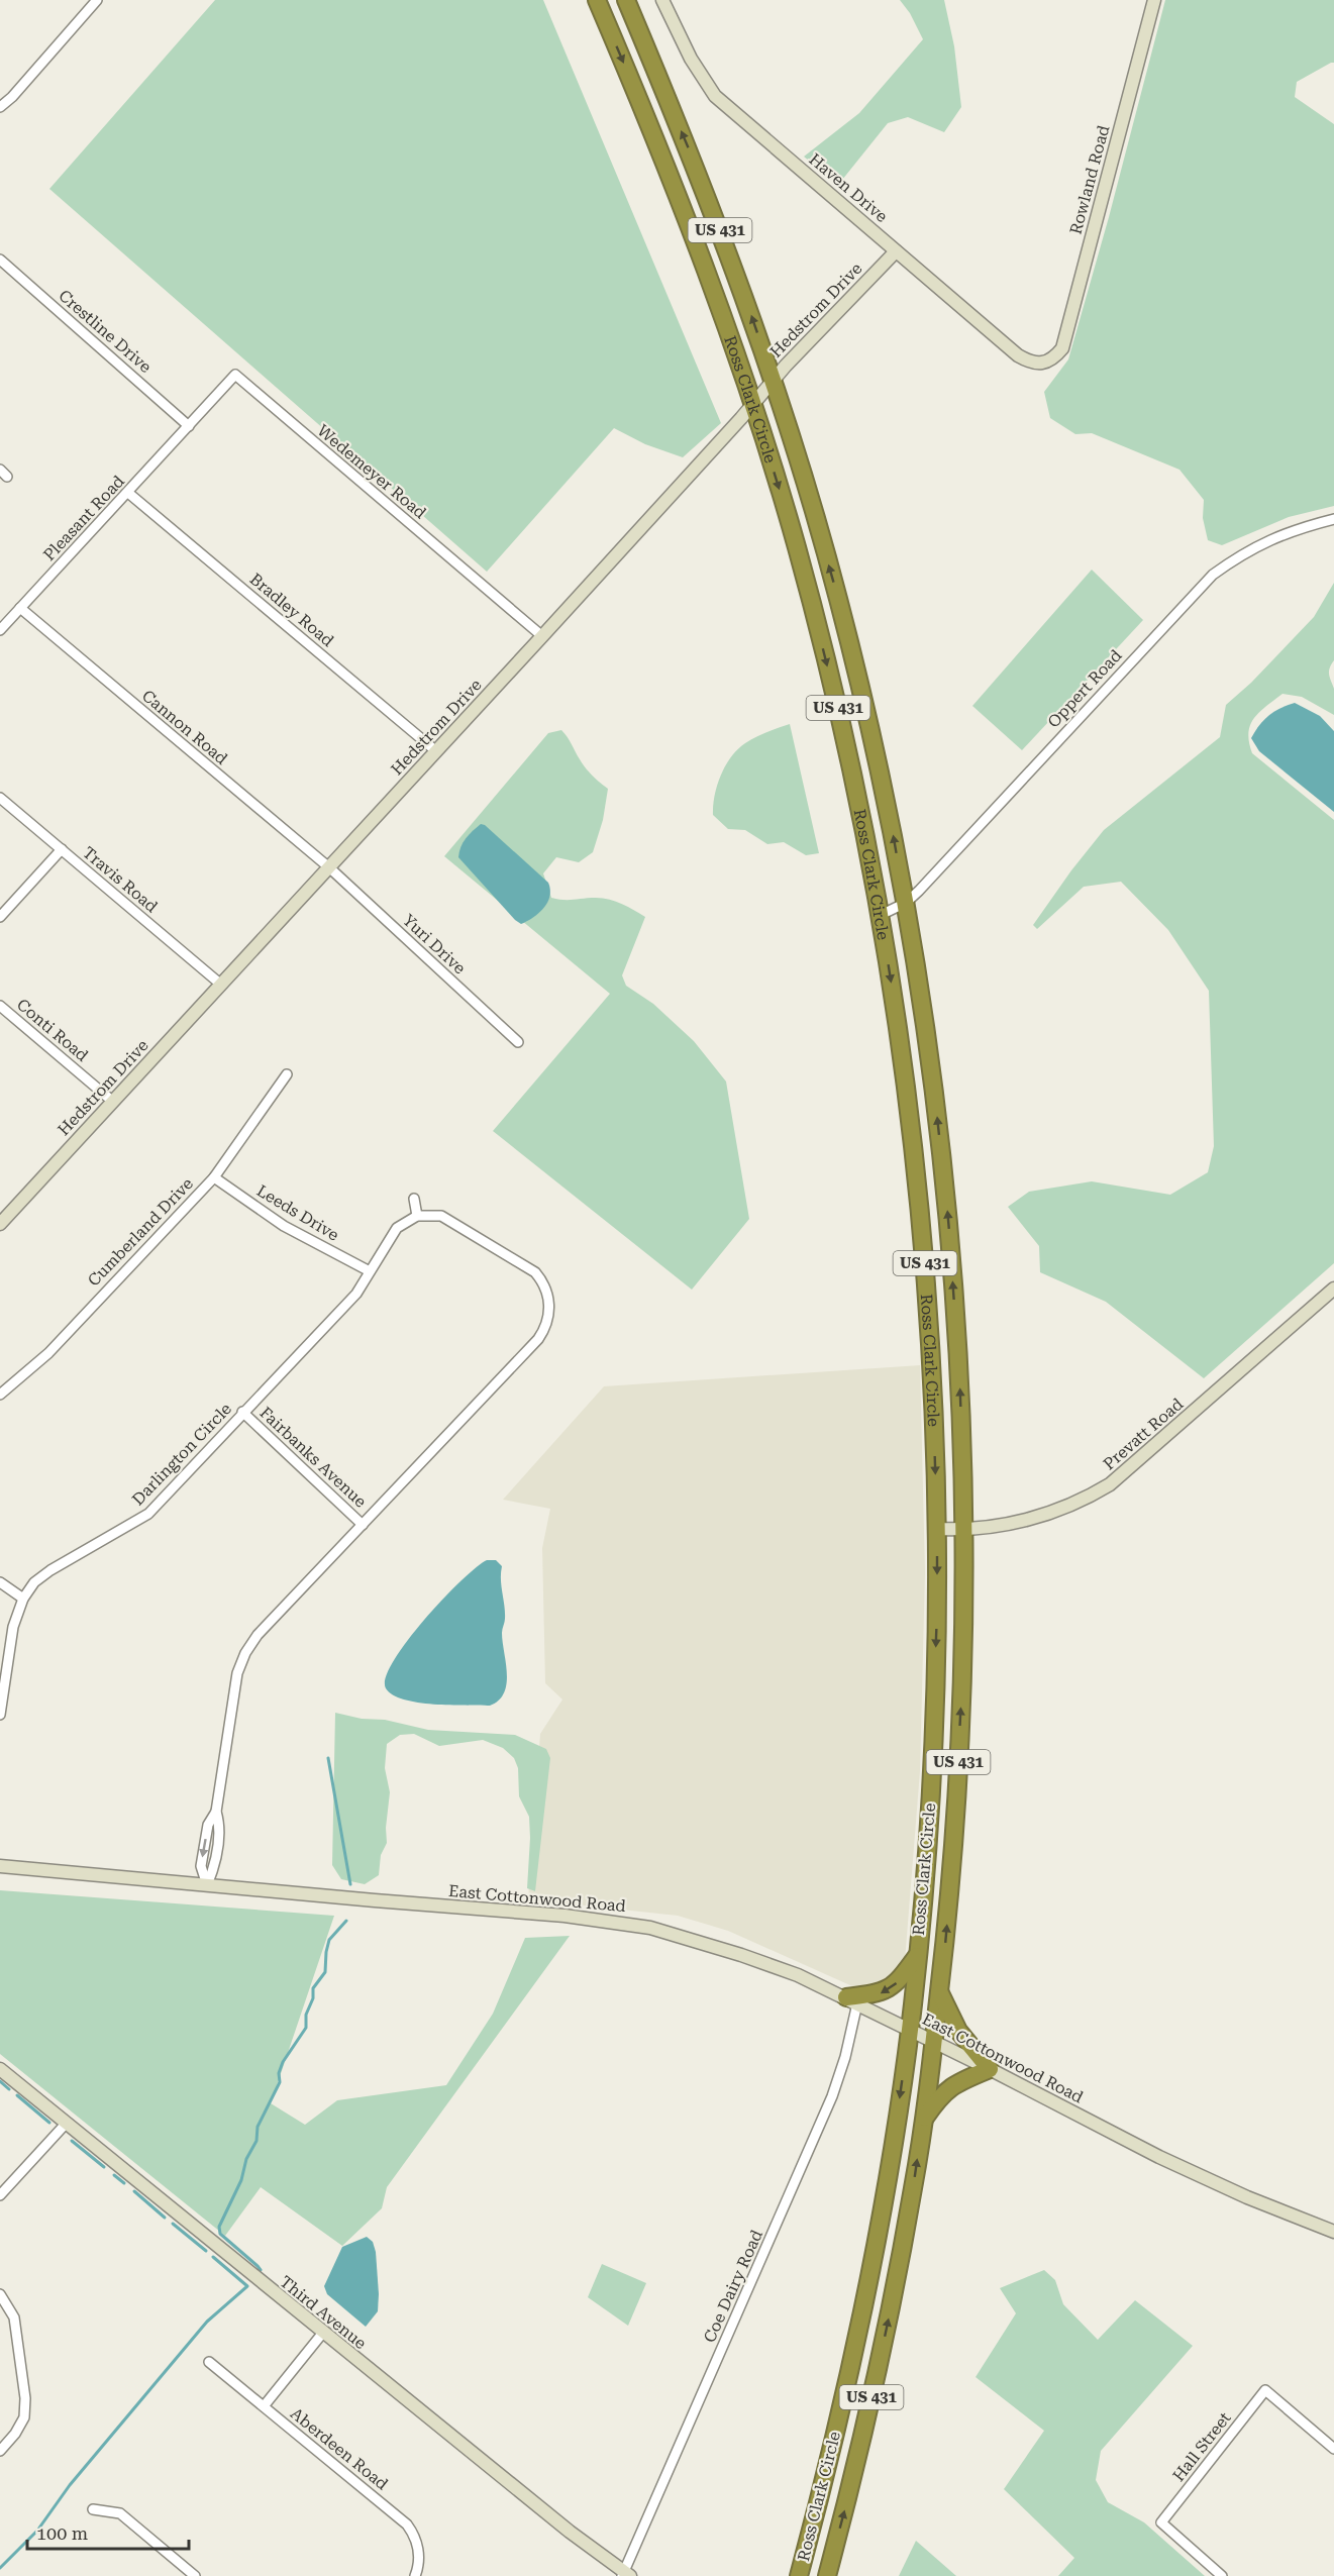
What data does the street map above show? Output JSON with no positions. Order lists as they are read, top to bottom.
{
  "streets": {
    "highway": ["US 431", "Ross Clark Circle"],
    "street": [
      "Rowland Road",
      "Haven Drive",
      "Hedstrom Drive",
      "Crestline Drive",
      "Wedemeyer Road",
      "Pleasant Road",
      "Bradley Road",
      "Oppert Road",
      "Cannon Road",
      "Travis Road",
      "Yuri Drive",
      "Conti Road",
      "Leeds Drive",
      "Cumberland Drive",
      "Prevatt Road",
      "Darlington Circle",
      "Fairbanks Avenue",
      "East Cottonwood Road",
      "Coe Dairy Road",
      "Third Avenue",
      "Hall Street",
      "Aberdeen Road"
    ]
  },
  "crossings": [
    ["Rowland Road", "Haven Drive"],
    ["Haven Drive", "Hedstrom Drive"],
    ["Hedstrom Drive", "Ross Clark Circle"],
    ["Hedstrom Drive", "Wedemeyer Road"],
    ["Hedstrom Drive", "Bradley Road"],
    ["Hedstrom Drive", "Cannon Road"],
    ["Hedstrom Drive", "Travis Road"],
    ["Hedstrom Drive", "Yuri Drive"],
    ["Hedstrom Drive", "Conti Road"],
    ["Crestline Drive", "Wedemeyer Road"],
    ["Crestline Drive", "Pleasant Road"],
    ["Ross Clark Circle", "Oppert Road"],
    ["Ross Clark Circle", "Prevatt Road"],
    ["Ross Clark Circle", "East Cottonwood Road"],
    ["Wedemeyer Road", "Pleasant Road"],
    ["Pleasant Road", "Bradley Road"],
    ["Pleasant Road", "Cannon Road"],
    ["Cannon Road", "Yuri Drive"],
    ["Leeds Drive", "Cumberland Drive"],
    ["Leeds Drive", "Darlington Circle"],
    ["Darlington Circle", "Fairbanks Avenue"],
    ["East Cottonwood Road", "Coe Dairy Road"],
    ["Coe Dairy Road", "Third Avenue"]
  ],
  "scale_bar": "100 m"
}
